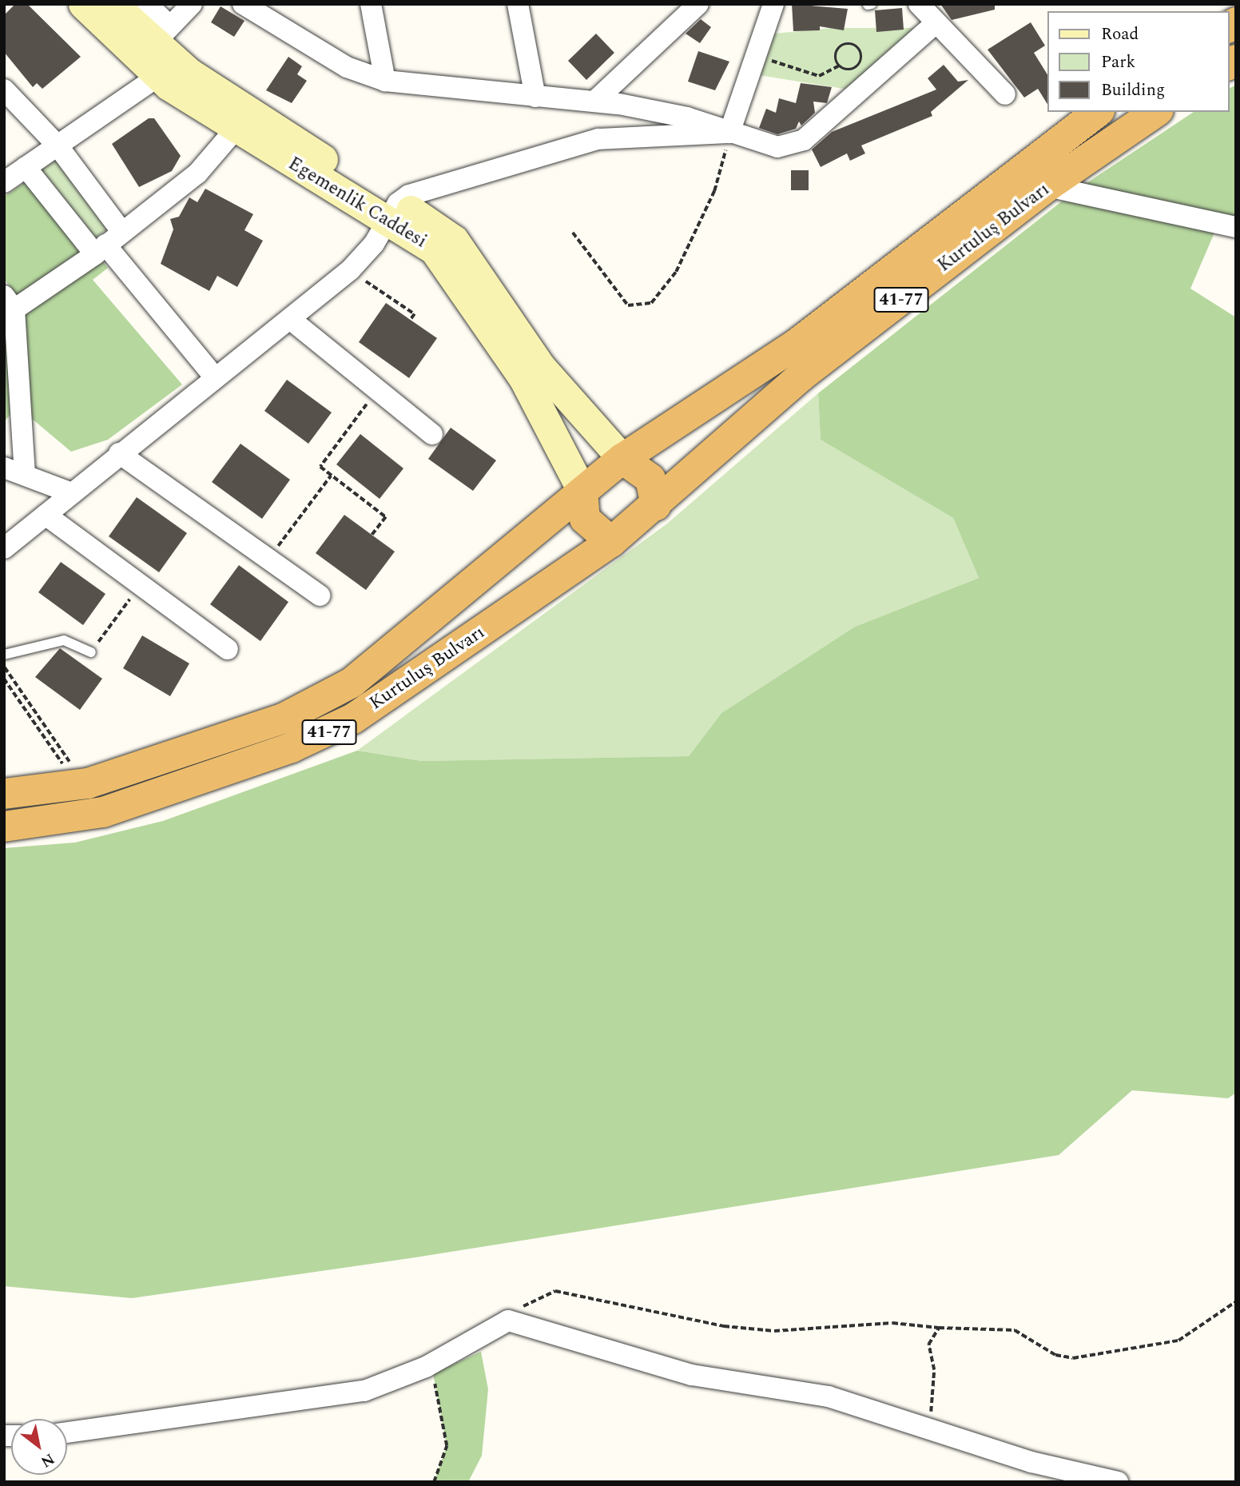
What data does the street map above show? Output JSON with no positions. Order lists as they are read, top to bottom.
{
  "streets": {
    "highway": ["Kurtuluş Bulvarı", "41-77"],
    "main road": ["Egemenlik Caddesi"]
  },
  "crossings": [
    ["Egemenlik Caddesi", "Kurtuluş Bulvarı"]
  ],
  "legend": ["Road", "Park", "Building"],
  "north": "bottom right"
}
